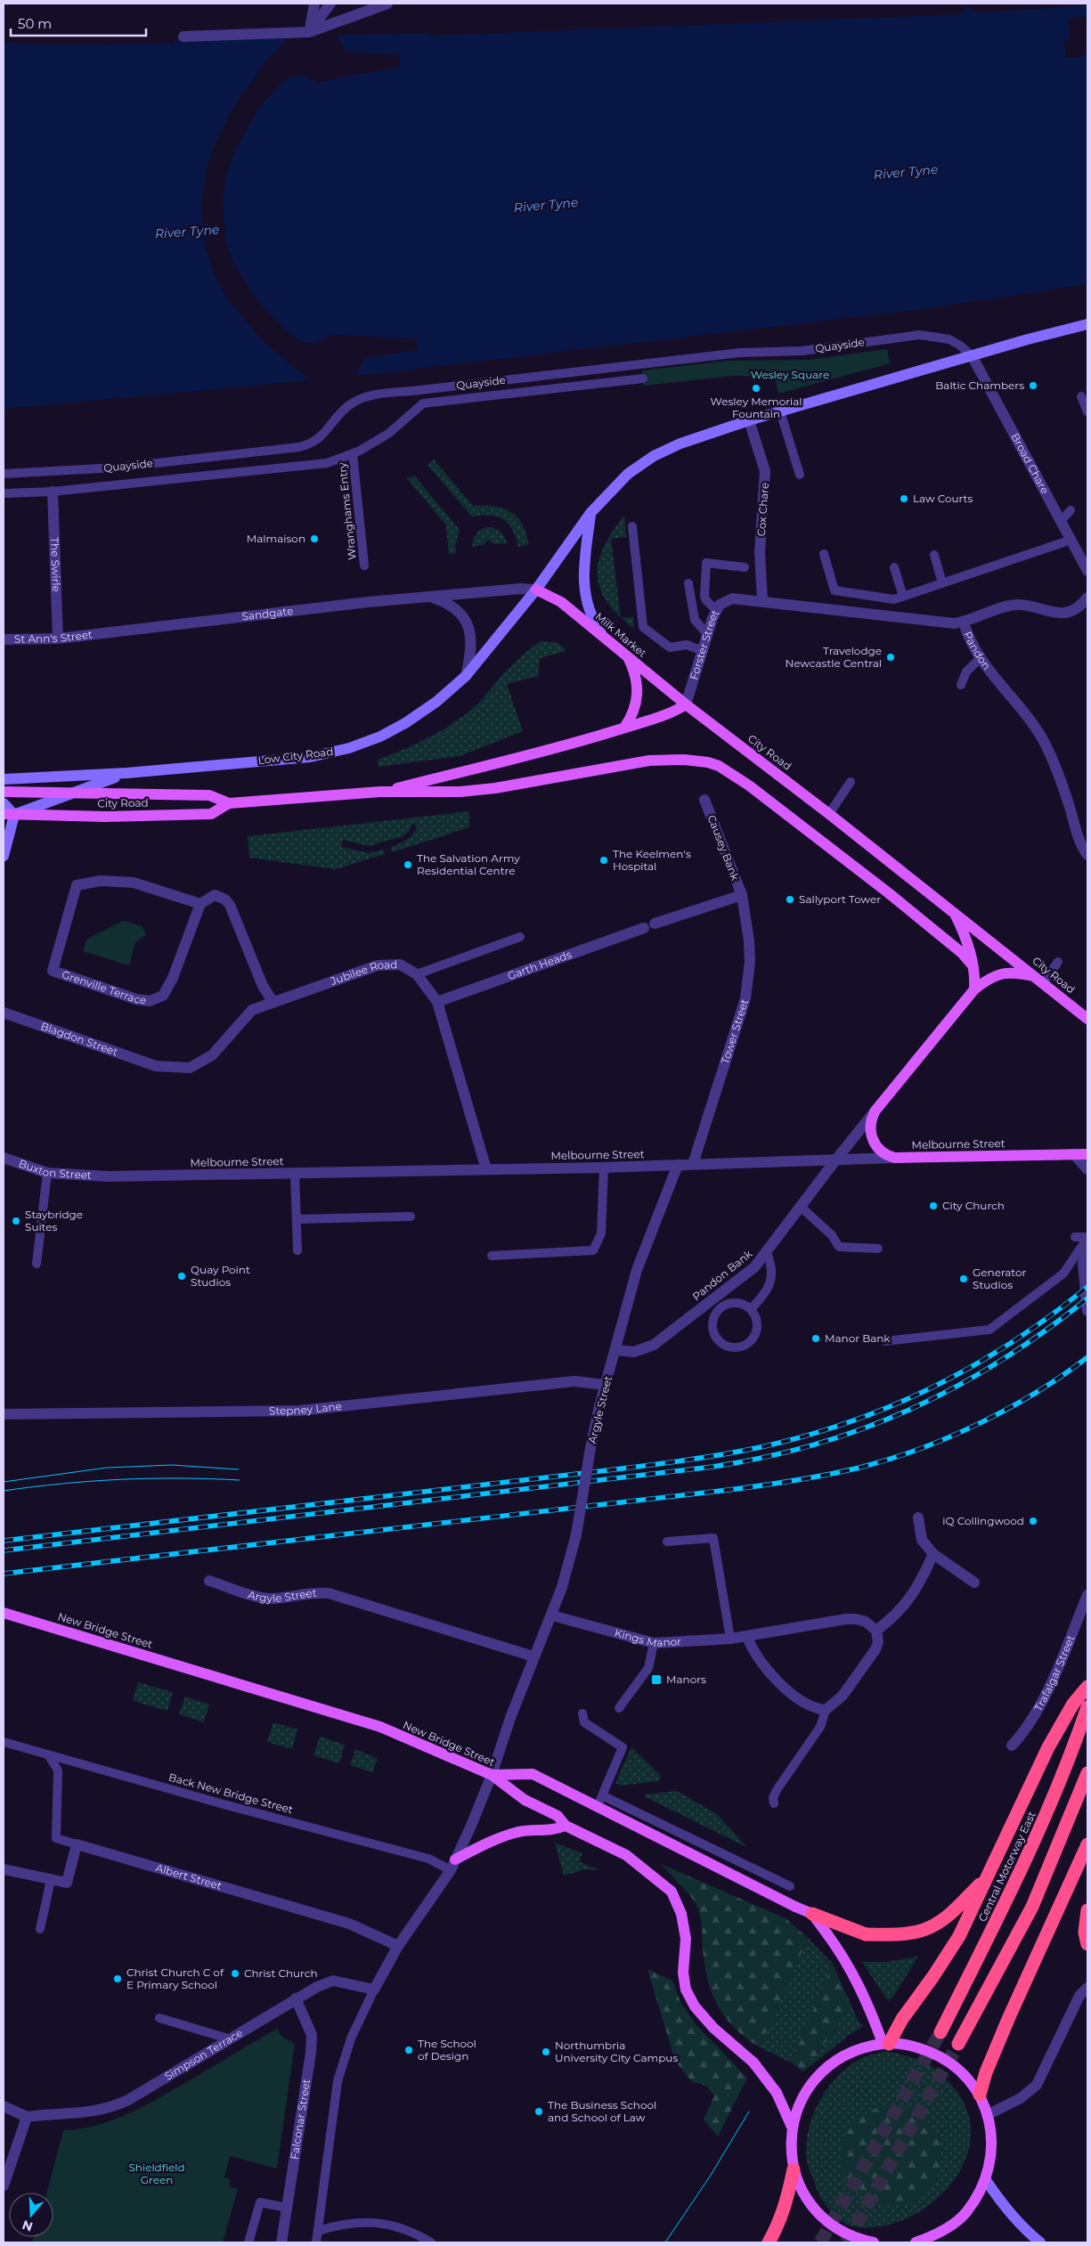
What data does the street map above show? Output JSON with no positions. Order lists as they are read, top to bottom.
{
  "streets": {
    "highway": ["Central Motorway East"],
    "main road": [
      "Milk Market",
      "City Road",
      "Low City Road",
      "Melbourne Street",
      "New Bridge Street"
    ],
    "street": [
      "Broad Chare",
      "Cox Chare",
      "The Swirle",
      "Sandgate",
      "St Ann's Street",
      "Forster Street",
      "Pandon",
      "Causey Bank",
      "Garth Heads",
      "Jubilee Road",
      "Grenville Terrace",
      "Tower Street",
      "Blagdon Street",
      "Buxton Street",
      "Pandon Bank",
      "Stepney Lane",
      "Argyle Street",
      "Kings Manor",
      "Trafalgar Street",
      "Albert Street",
      "Simpson Terrace",
      "Falconar Street"
    ],
    "lane": ["Quayside", "Wranghams Entry", "Back New Bridge Street"]
  },
  "crossings": [
    ["Quayside", "Broad Chare"],
    ["Quayside", "Wranghams Entry"],
    ["Quayside", "The Swirle"],
    ["Cox Chare", "Forster Street"],
    ["Cox Chare", "Pandon"],
    ["The Swirle", "St Ann's Street"],
    ["Sandgate", "Milk Market"],
    ["Sandgate", "St Ann's Street"],
    ["Sandgate", "Low City Road"],
    ["Milk Market", "Forster Street"],
    ["Milk Market", "City Road"],
    ["Milk Market", "Low City Road"],
    ["Forster Street", "Pandon"],
    ["Forster Street", "City Road"],
    ["City Road", "Low City Road"],
    ["Causey Bank", "Garth Heads"],
    ["Causey Bank", "Tower Street"],
    ["Garth Heads", "Jubilee Road"],
    ["Garth Heads", "Tower Street"],
    ["Jubilee Road", "Blagdon Street"],
    ["Jubilee Road", "Melbourne Street"],
    ["Tower Street", "Melbourne Street"],
    ["Melbourne Street", "Buxton Street"],
    ["Melbourne Street", "Pandon Bank"],
    ["Melbourne Street", "Argyle Street"],
    ["Pandon Bank", "Argyle Street"],
    ["Stepney Lane", "Argyle Street"],
    ["Argyle Street", "New Bridge Street"],
    ["Argyle Street", "Kings Manor"],
    ["Simpson Terrace", "Falconar Street"]
  ],
  "water": ["River Tyne"],
  "parks": ["Wesley Square", "Shieldfield Green"],
  "places": {
    "other": [
      "Baltic Chambers",
      "Wesley Memorial Fountain",
      "Law Courts",
      "Malmaison",
      "Travelodge Newcastle Central",
      "The Keelmen's Hospital",
      "The Salvation Army Residential Centre",
      "Sallyport Tower",
      "City Church",
      "Staybridge Suites",
      "Quay Point Studios",
      "Generator Studios",
      "Manor Bank",
      "iQ Collingwood",
      "Christ Church",
      "Christ Church C of E Primary School",
      "The School of Design",
      "Northumbria University City Campus",
      "The Business School and School of Law"
    ],
    "transit": ["Manors"]
  },
  "scale_bar": "50 m",
  "north": "bottom"
}
